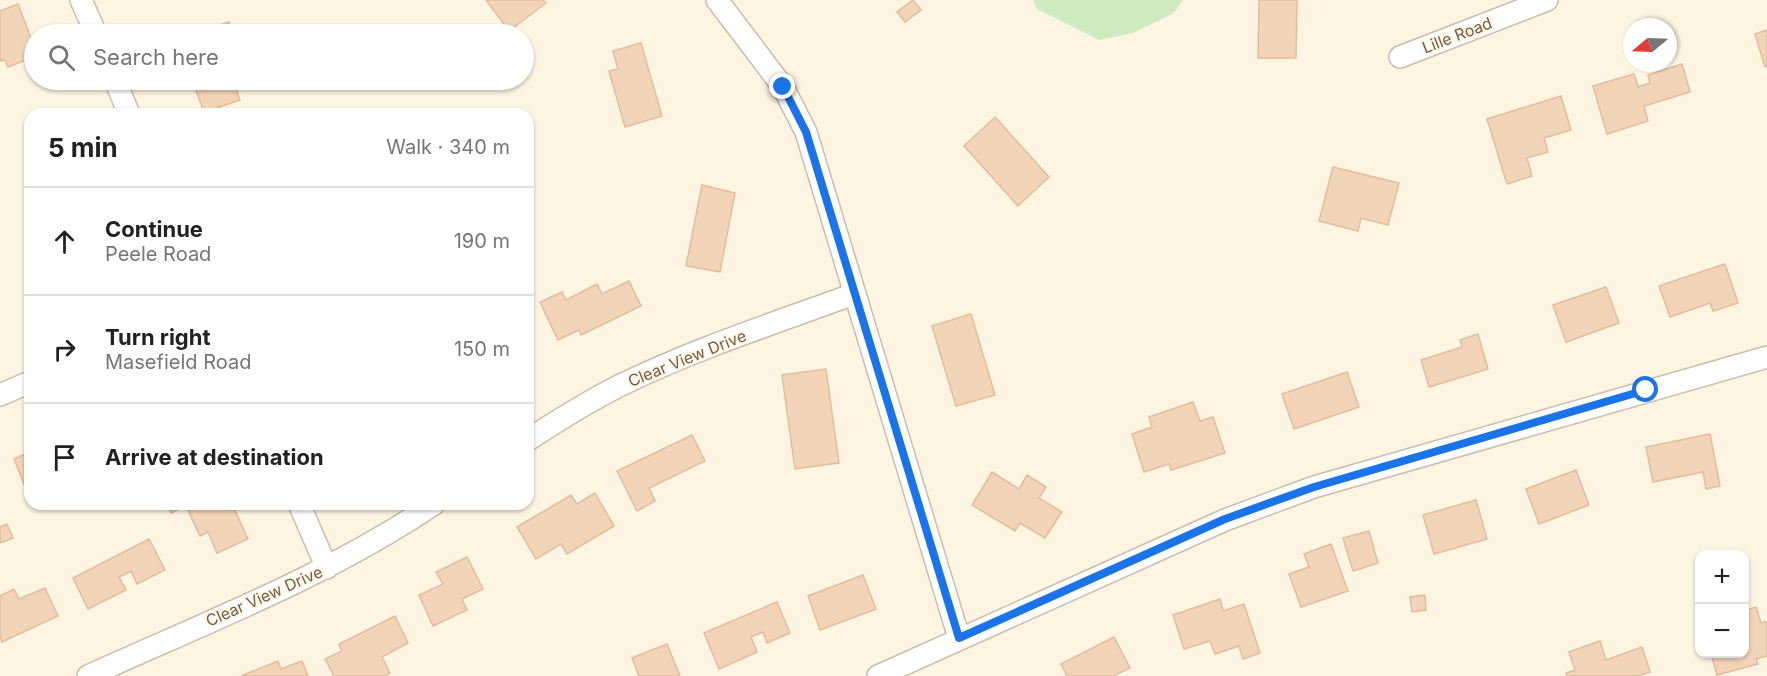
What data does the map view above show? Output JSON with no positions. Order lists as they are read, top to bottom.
{
  "streets": {
    "street": ["Lille Road", "Clear View Drive"]
  },
  "north": "left",
  "page": {
    "search": "Search here",
    "heading": ["5 min", "Walk · 340 m"],
    "list": [
      ["Continue", "Peele Road", "190 m"],
      ["Turn right", "Masefield Road", "150 m"],
      "Arrive at destination"
    ],
    "map_buttons": ["+", "−"]
  }
}
